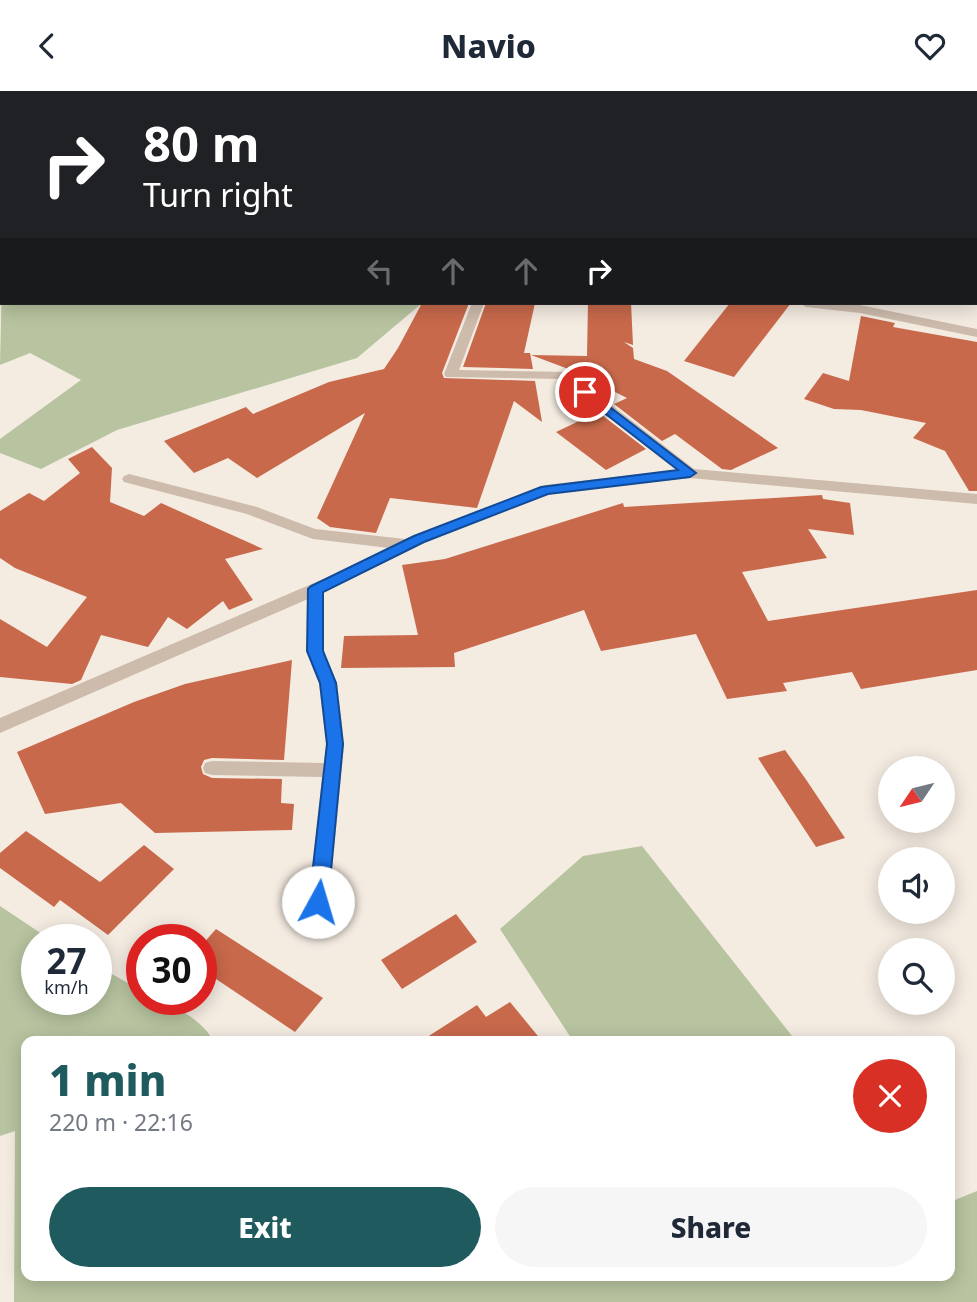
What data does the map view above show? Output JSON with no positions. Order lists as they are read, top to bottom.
{
  "north": "bottom left",
  "page": {
    "header": "Navio",
    "turn": ["80 m", "Turn right"],
    "speed": "27 km/h",
    "limit": "30",
    "heading": ["1 min", "220 m · 22:16"],
    "buttons": ["Exit", "Share"]
  }
}
